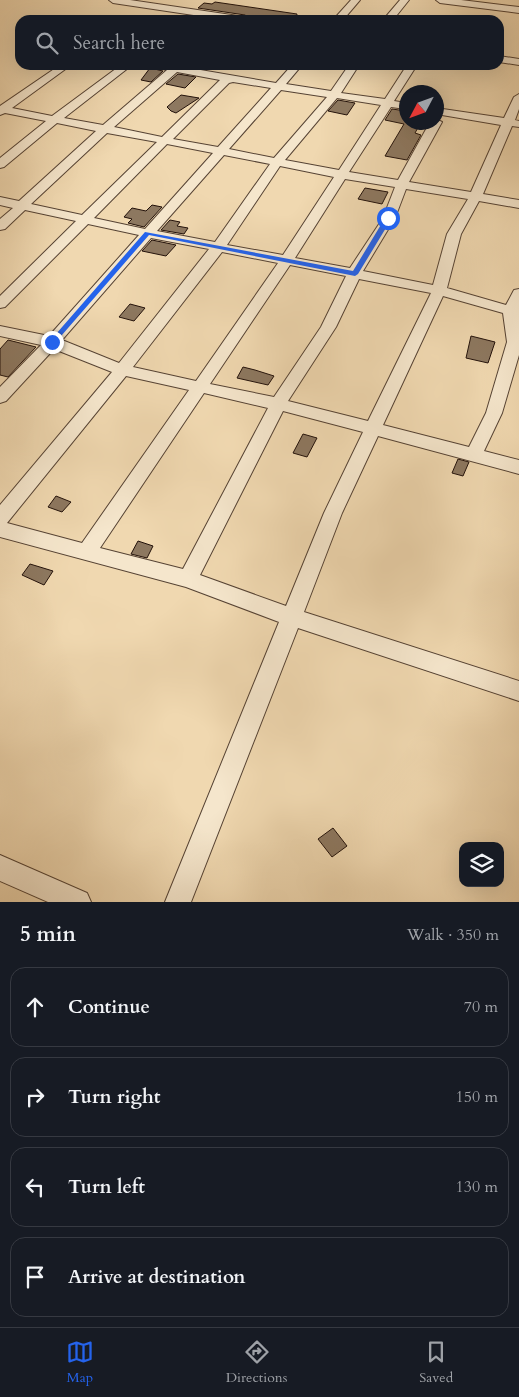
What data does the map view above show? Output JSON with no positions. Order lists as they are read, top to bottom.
{
  "north": "bottom left",
  "page": {
    "search": "Search here",
    "heading": ["5 min", "Walk · 350 m"],
    "list": [
      ["Continue", "70 m"],
      ["Turn right", "150 m"],
      ["Turn left", "130 m"],
      "Arrive at destination"
    ],
    "nav": ["Map", "Directions", "Saved"]
  }
}
